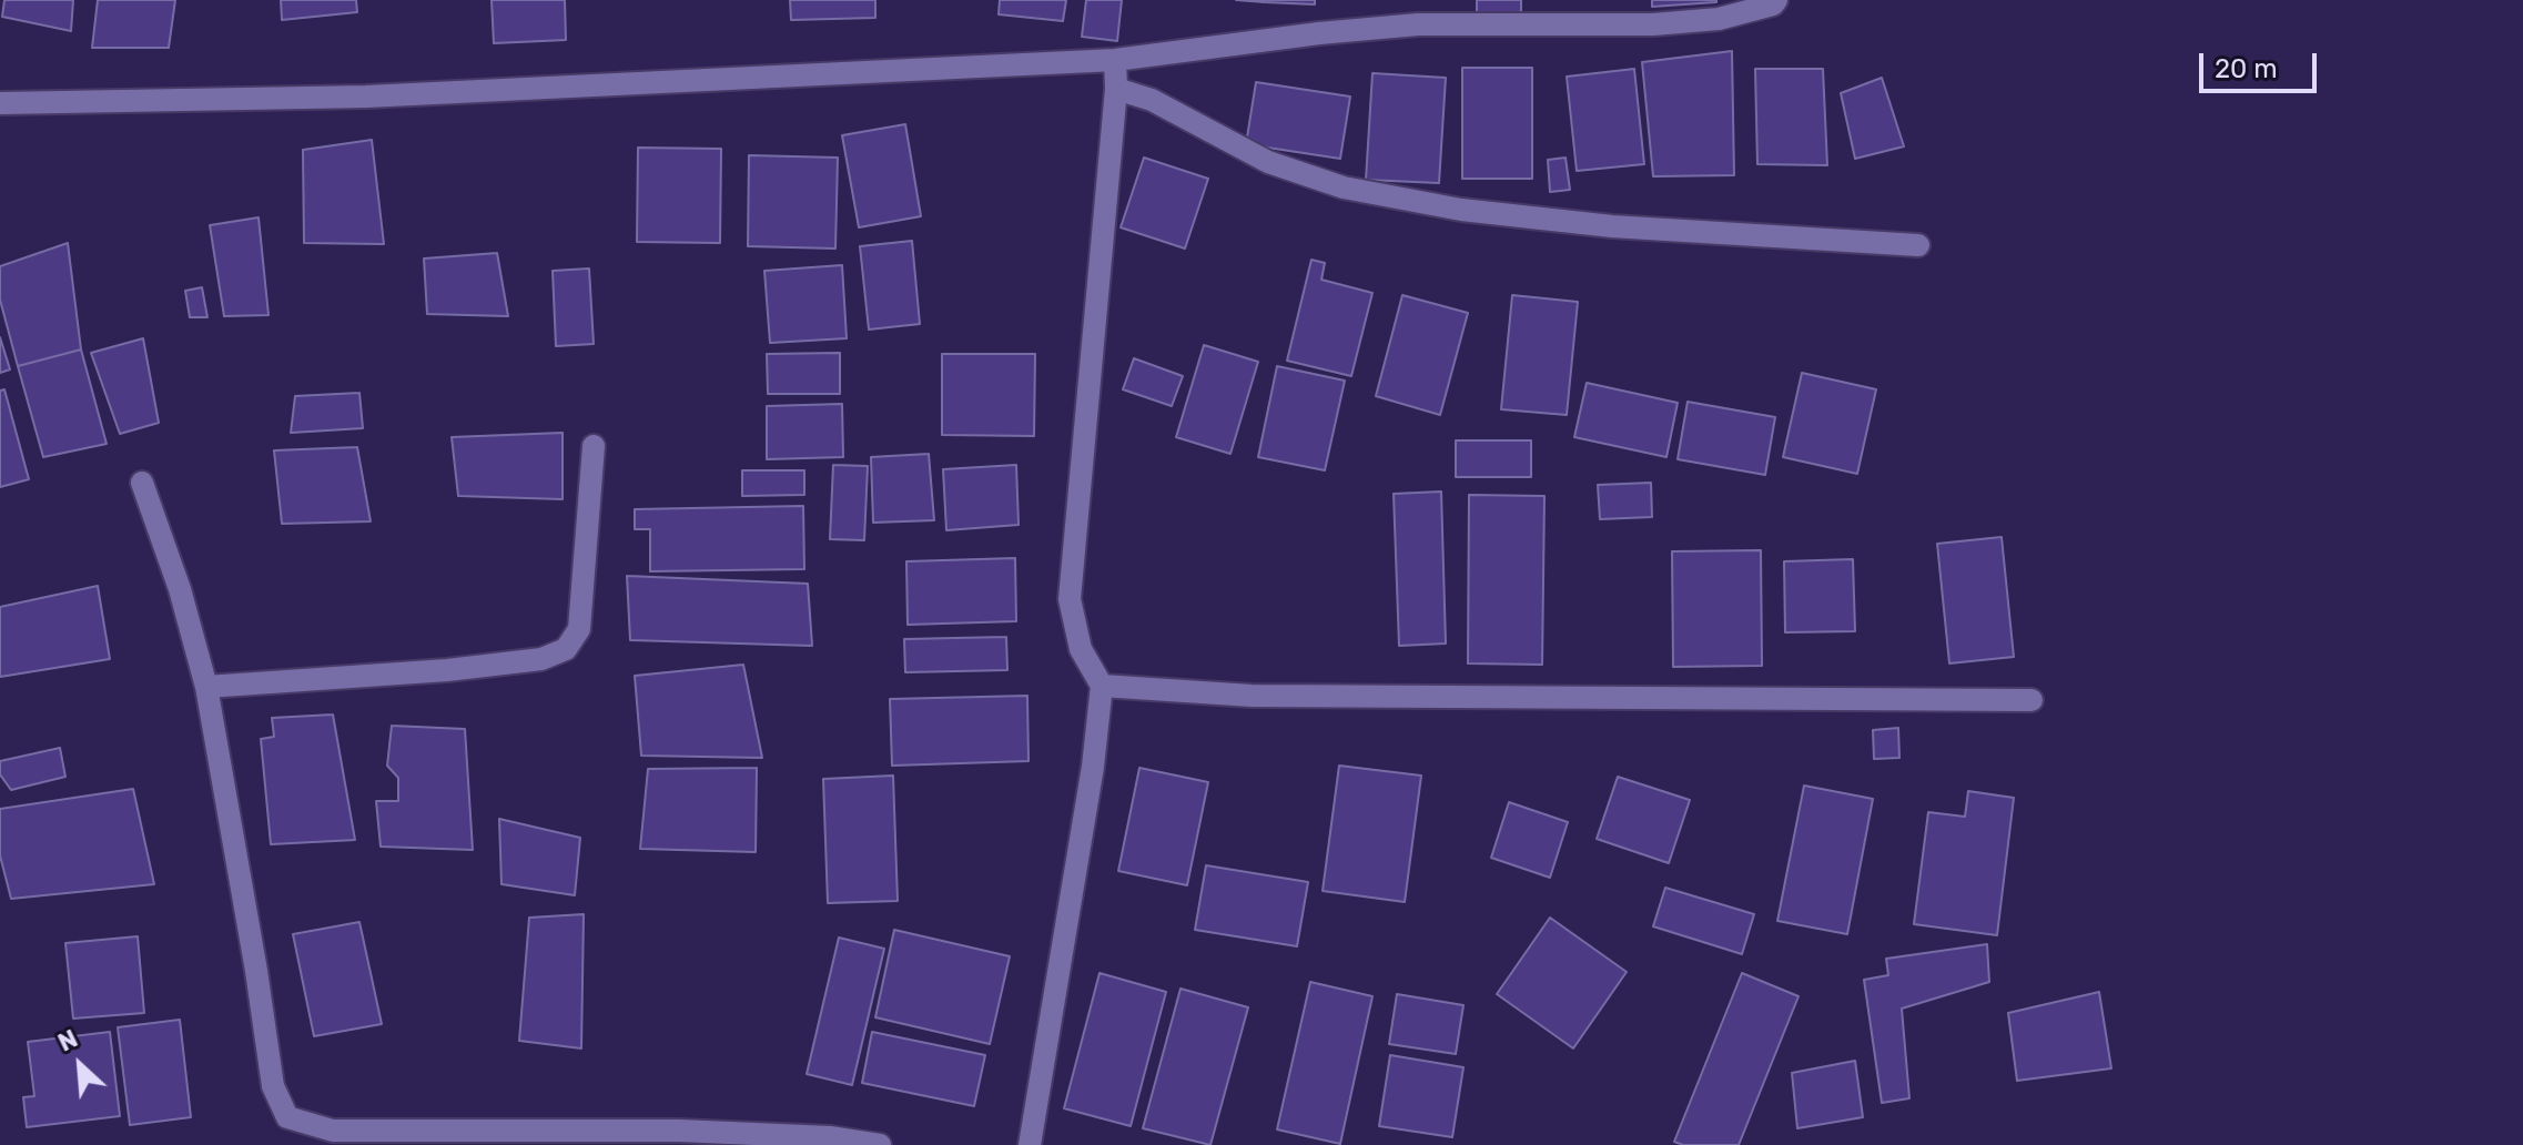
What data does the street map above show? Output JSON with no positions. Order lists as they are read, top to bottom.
{
  "scale_bar": "20 m",
  "north": "top left"
}
